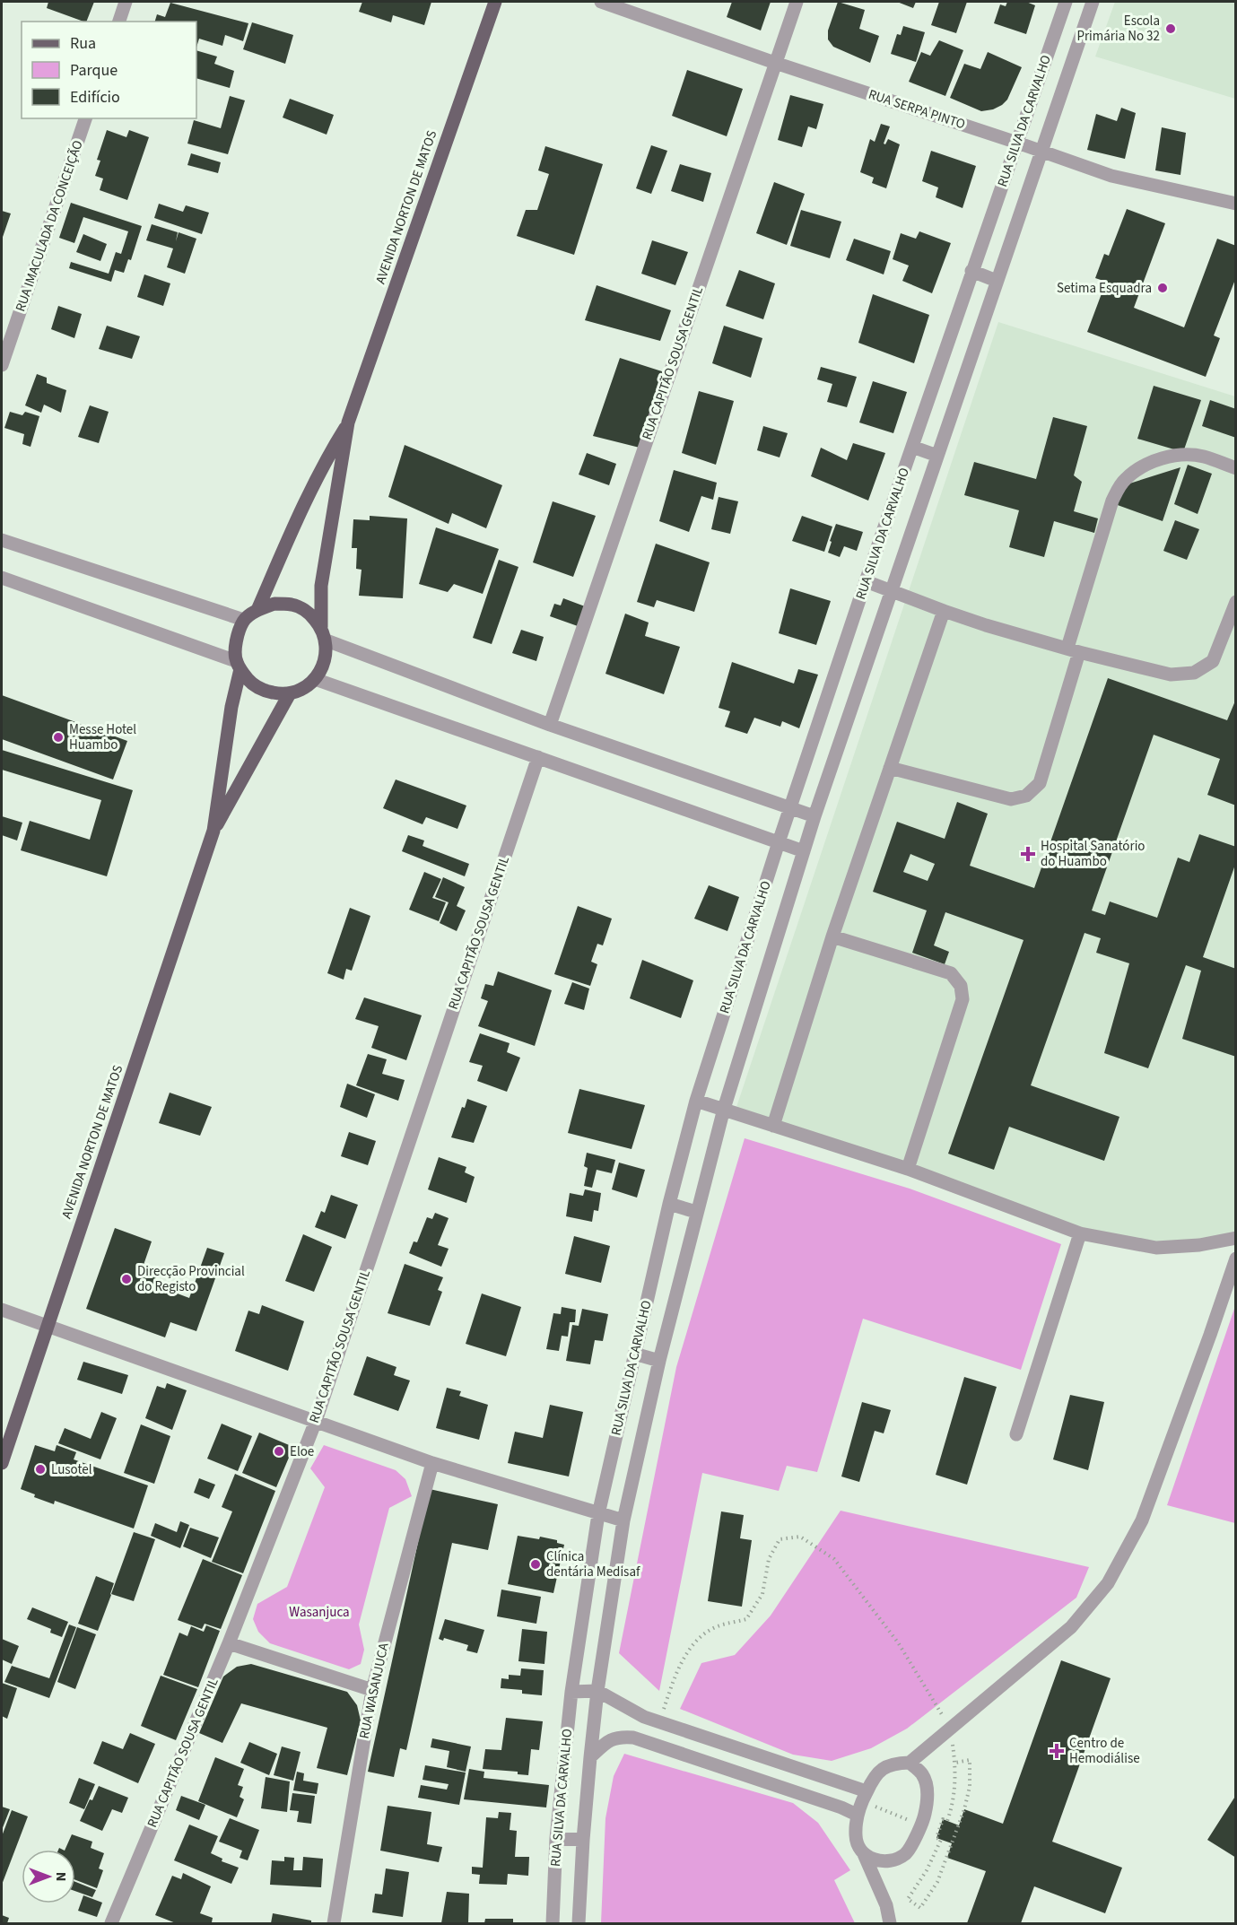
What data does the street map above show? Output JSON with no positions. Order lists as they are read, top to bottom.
{
  "streets": {
    "main road": ["AVENIDA NORTON DE MATOS"],
    "street": [
      "RUA SERPA PINTO",
      "RUA SILVA DA CARVALHO",
      "RUA IMACULADA DA CONCEIÇÃO",
      "RUA CAPITÃO SOUSA GENTIL",
      "RUA WASANJUCA"
    ]
  },
  "crossings": [
    ["RUA SERPA PINTO", "RUA SILVA DA CARVALHO"],
    ["RUA SERPA PINTO", "RUA CAPITÃO SOUSA GENTIL"]
  ],
  "parks": ["Wasanjuca"],
  "places": {
    "other": [
      "Escola Primária No 32",
      "Setima Esquadra",
      "Messe Hotel Huambo",
      "Direcção Provincial do Registo",
      "Eloe",
      "Lusotel",
      "Clínica dentária Medisaf"
    ],
    "health": ["Hospital Sanatório do Huambo", "Centro de Hemodiálise"]
  },
  "legend": ["Rua", "Parque", "Edifício"],
  "north": "right"
}
